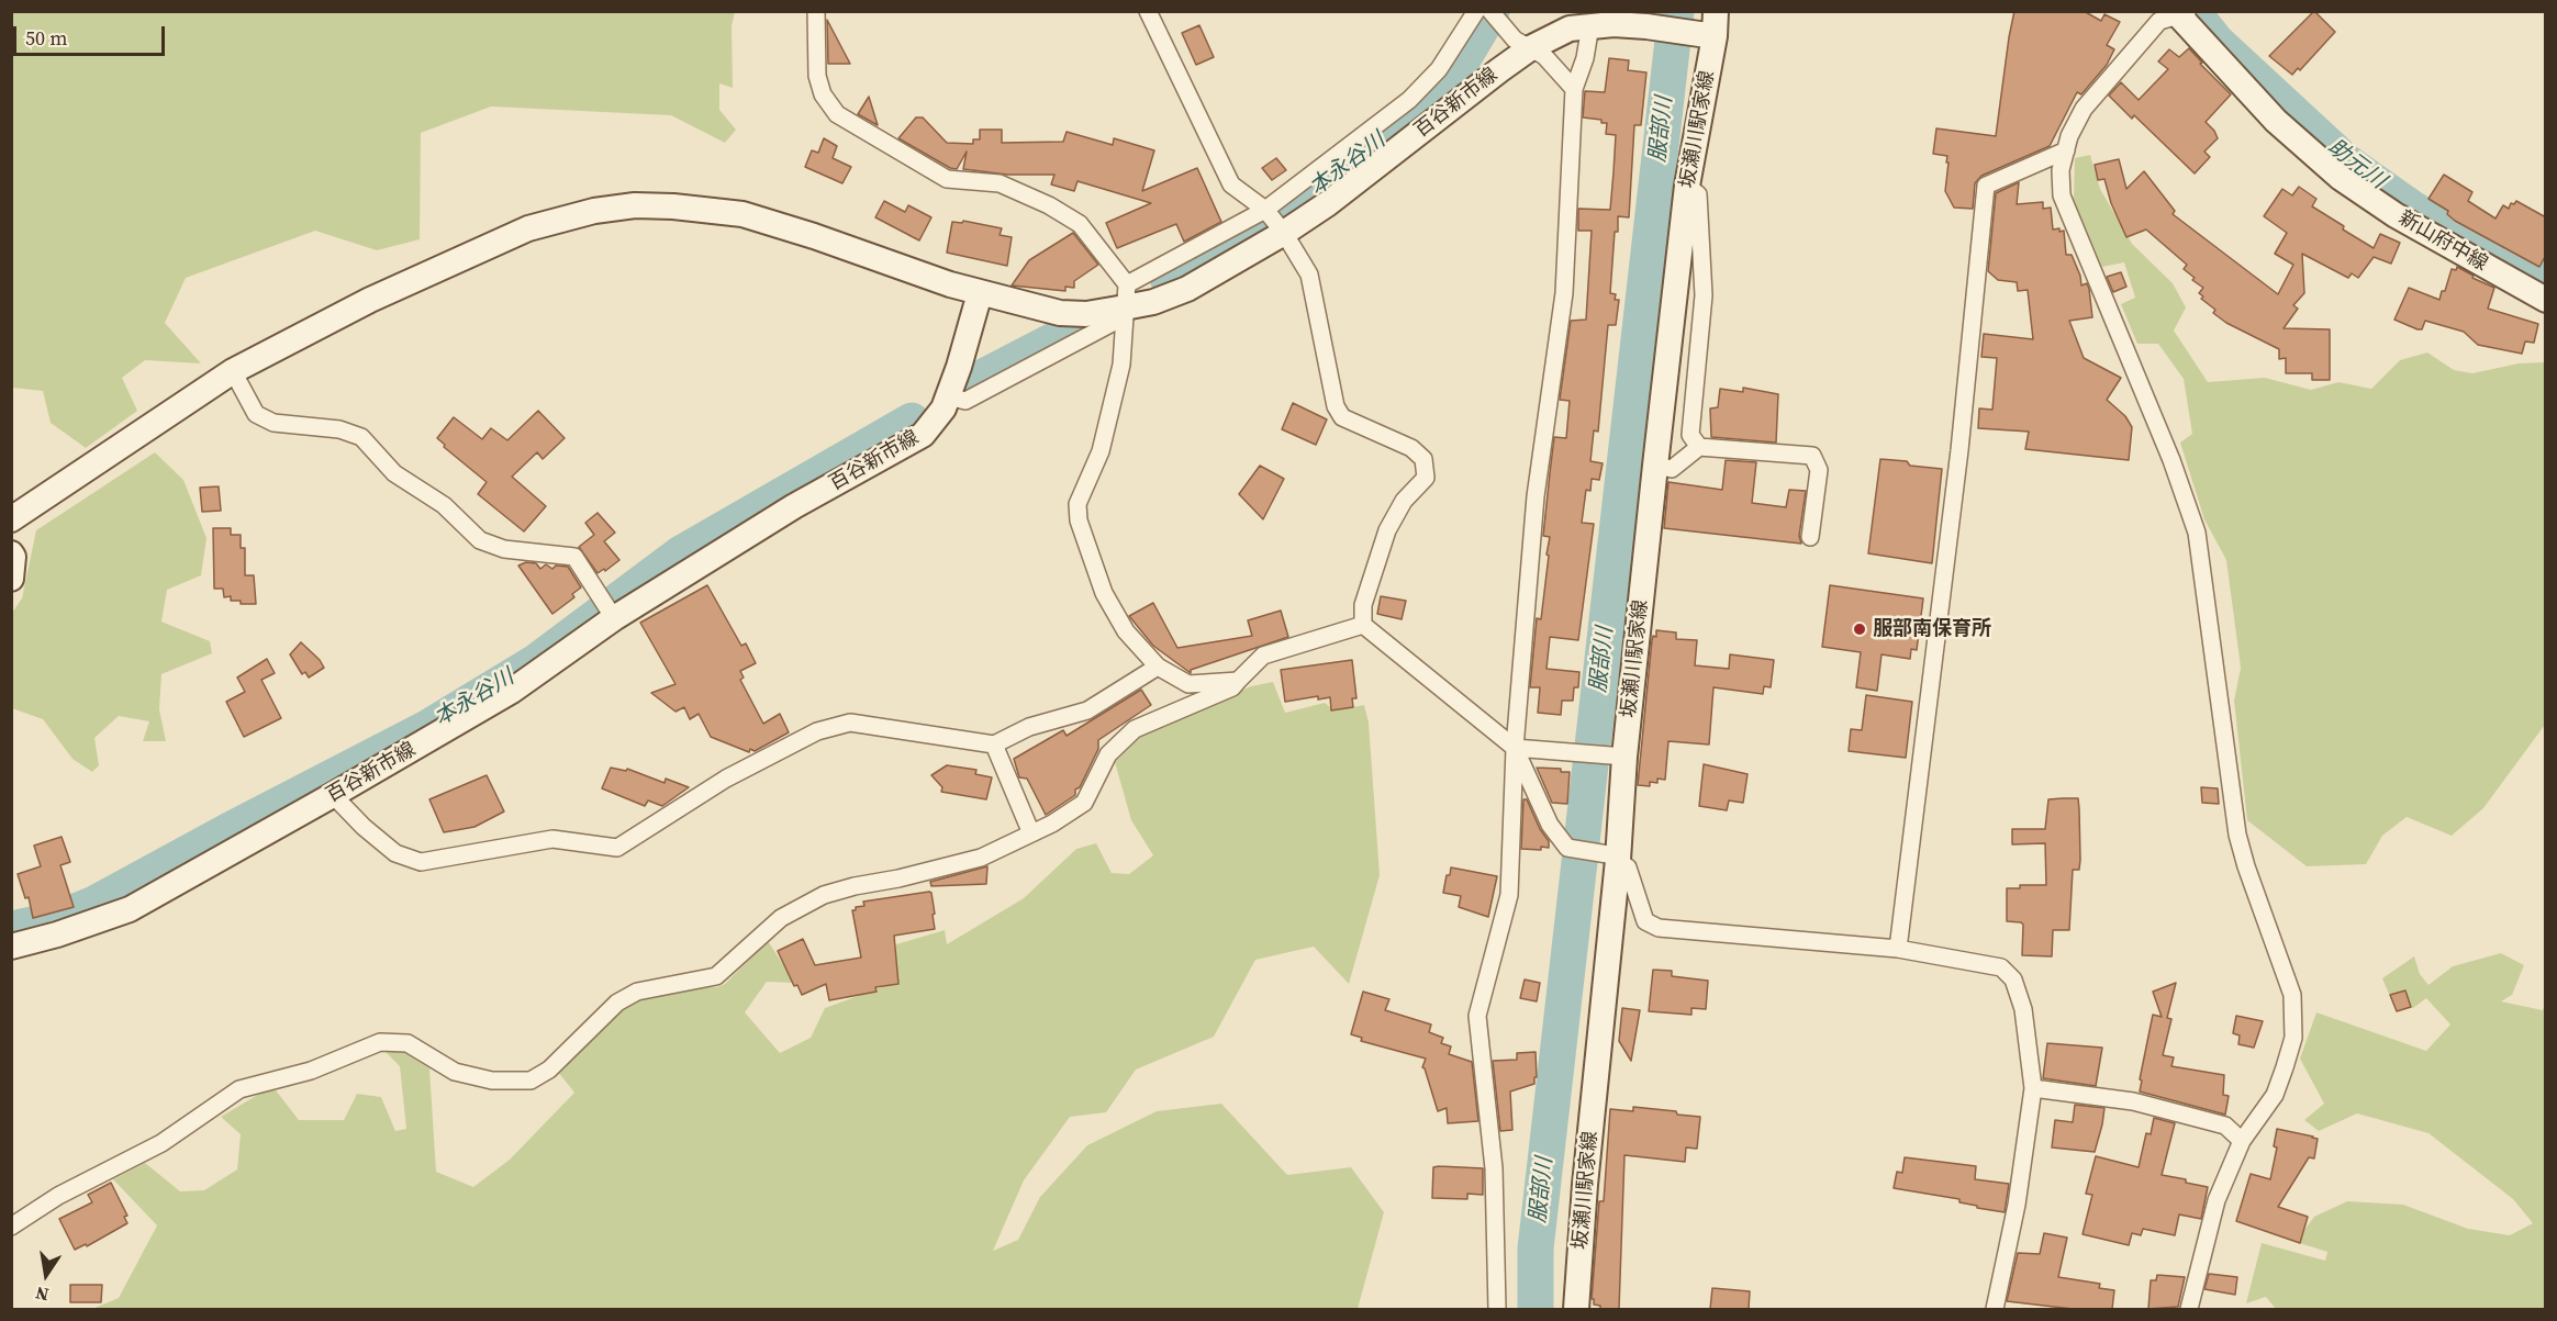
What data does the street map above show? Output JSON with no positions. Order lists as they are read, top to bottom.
{
  "streets": {
    "main road": ["百谷新市線", "坂瀬川駅家線", "新山府中線"]
  },
  "crossings": [
    ["百谷新市線", "坂瀬川駅家線"]
  ],
  "water": ["服部川", "本永谷川", "助元川"],
  "places": ["服部南保育所"],
  "scale_bar": "50 m",
  "north": "bottom"
}
